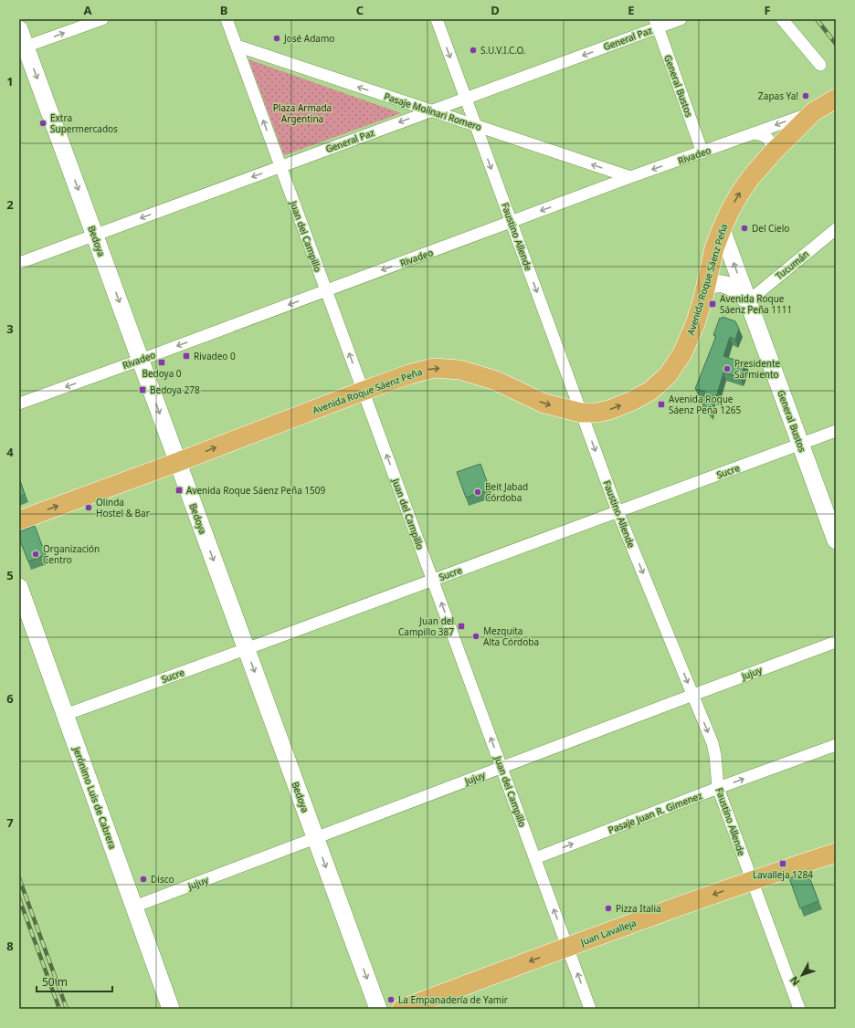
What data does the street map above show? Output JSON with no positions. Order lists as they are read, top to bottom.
{
  "streets": {
    "main road": [
      "General Bustos",
      "Bedoya",
      "Avenida Roque Sáenz Peña",
      "Jerónimo Luis de Cabrera",
      "Juan Lavalleja"
    ],
    "street": [
      "General Paz",
      "Pasaje Molinari Romero",
      "Rivadeo",
      "Juan del Campillo",
      "Faustino Allende",
      "Tucumán",
      "Sucre",
      "Jujuy",
      "Pasaje Juan R. Gimenez"
    ]
  },
  "crossings": [
    ["General Paz", "General Bustos"],
    ["General Paz", "Pasaje Molinari Romero"],
    ["General Paz", "Juan del Campillo"],
    ["General Paz", "Faustino Allende"],
    ["General Paz", "Bedoya"],
    ["General Bustos", "Rivadeo"],
    ["General Bustos", "Tucumán"],
    ["General Bustos", "Avenida Roque Sáenz Peña"],
    ["General Bustos", "Sucre"],
    ["Pasaje Molinari Romero", "Rivadeo"],
    ["Pasaje Molinari Romero", "Juan del Campillo"],
    ["Pasaje Molinari Romero", "Faustino Allende"],
    ["Rivadeo", "Juan del Campillo"],
    ["Rivadeo", "Faustino Allende"],
    ["Rivadeo", "Bedoya"],
    ["Rivadeo", "Avenida Roque Sáenz Peña"],
    ["Juan del Campillo", "Avenida Roque Sáenz Peña"],
    ["Juan del Campillo", "Sucre"],
    ["Juan del Campillo", "Jujuy"],
    ["Juan del Campillo", "Pasaje Juan R. Gimenez"],
    ["Juan del Campillo", "Juan Lavalleja"],
    ["Faustino Allende", "Avenida Roque Sáenz Peña"],
    ["Faustino Allende", "Sucre"],
    ["Faustino Allende", "Jujuy"],
    ["Faustino Allende", "Pasaje Juan R. Gimenez"],
    ["Faustino Allende", "Juan Lavalleja"],
    ["Bedoya", "Avenida Roque Sáenz Peña"],
    ["Bedoya", "Sucre"],
    ["Bedoya", "Jujuy"],
    ["Sucre", "Jerónimo Luis de Cabrera"],
    ["Jujuy", "Jerónimo Luis de Cabrera"]
  ],
  "one_way": [
    "General Paz",
    "Pasaje Molinari Romero",
    "Rivadeo",
    "Juan del Campillo",
    "Faustino Allende",
    "Bedoya",
    "Avenida Roque Sáenz Peña",
    "Pasaje Juan R. Gimenez",
    "Juan Lavalleja"
  ],
  "parks": ["Plaza Armada Argentina"],
  "places": {
    "other": [
      "José Adamo",
      "S.U.V.I.C.O.",
      "Zapas Ya!",
      "Extra Supermercados",
      "Del Cielo",
      "Presidente Sarmiento",
      "Beit Jabad Córdoba",
      "Olinda Hostel & Bar",
      "Organización Centro",
      "Mezquita Alta Córdoba",
      "Disco",
      "Pizza Italia",
      "La Empanadería de Yamir"
    ],
    "transit": [
      "Avenida Roque Sáenz Peña 1111",
      "Rivadeo 0",
      "Bedoya 0",
      "Bedoya 278",
      "Avenida Roque Sáenz Peña 1265",
      "Avenida Roque Sáenz Peña 1509",
      "Juan del Campillo 387",
      "Lavalleja 1284"
    ]
  },
  "scale_bar": "50 m",
  "north": "bottom left",
  "grid": {
    "columns": [
      "A",
      "B",
      "C",
      "D",
      "E",
      "F"
    ],
    "rows": [
      "1",
      "2",
      "3",
      "4",
      "5",
      "6",
      "7",
      "8"
    ]
  }
}
